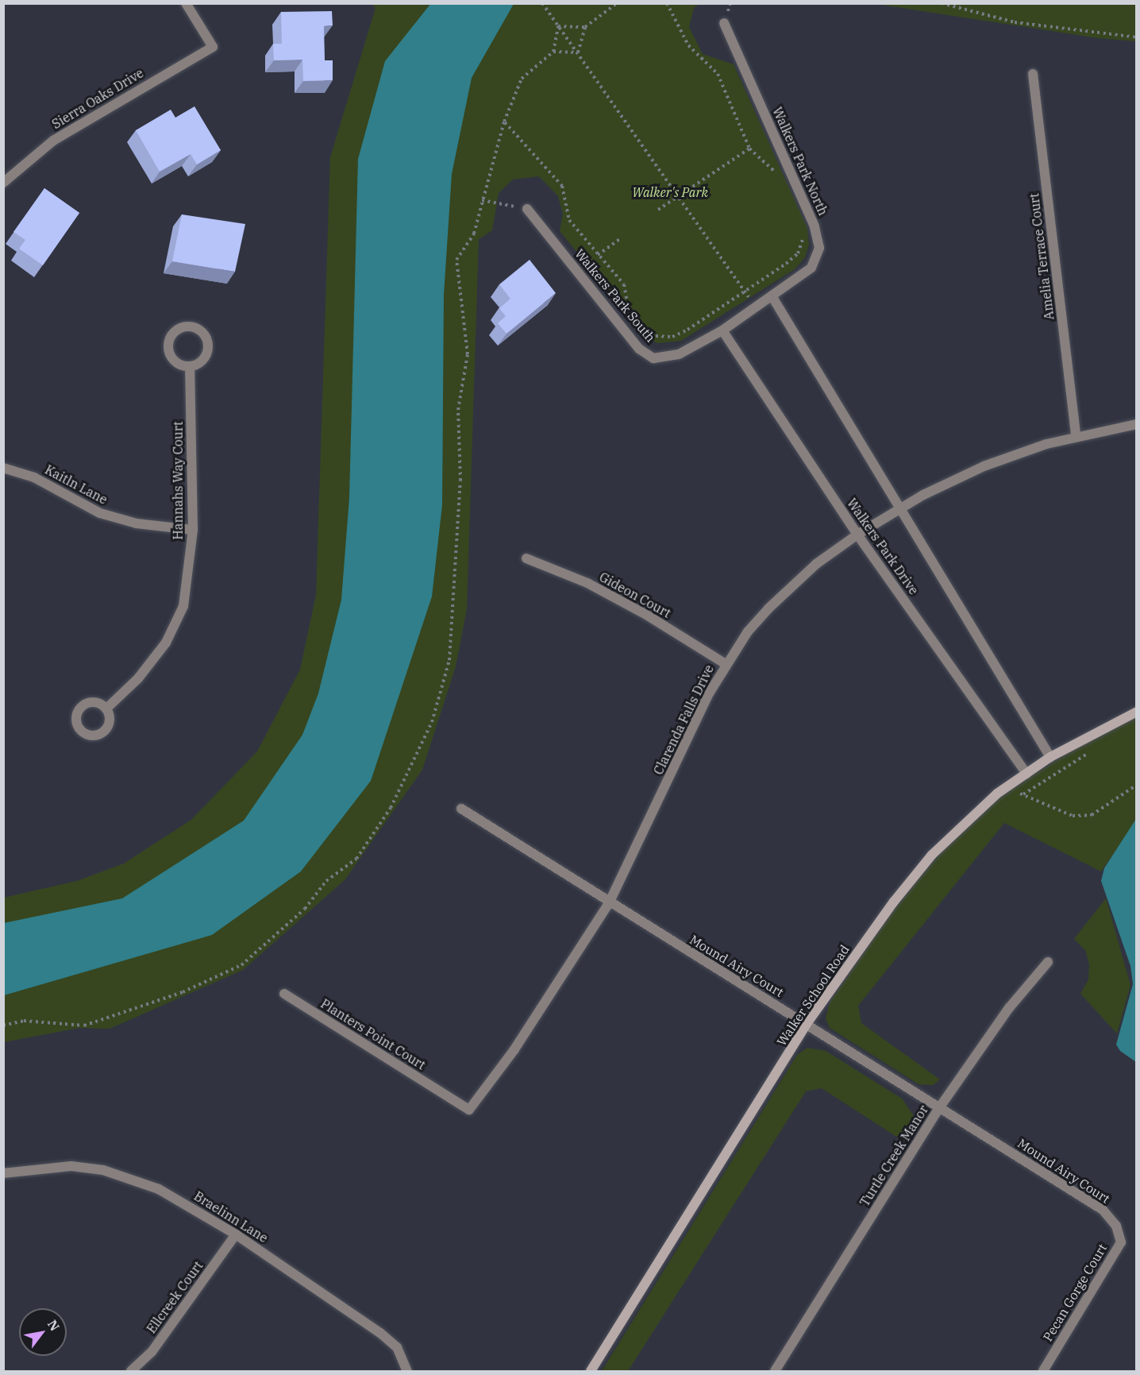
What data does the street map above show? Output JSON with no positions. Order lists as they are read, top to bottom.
{
  "streets": {
    "street": [
      "Sierra Oaks Drive",
      "Walkers Park North",
      "Amelia Terrace Court",
      "Walkers Park South",
      "Hannahs Way Court",
      "Kaitln Lane",
      "Walkers Park Drive",
      "Gideon Court",
      "Clarenda Falls Drive",
      "Mound Airy Court",
      "Walker School Road",
      "Planters Point Court",
      "Turtle Creek Manor",
      "Braelinn Lane",
      "Pecan Gorge Court",
      "Ellcreek Court"
    ]
  },
  "crossings": [
    ["Walkers Park North", "Walkers Park South"],
    ["Amelia Terrace Court", "Clarenda Falls Drive"],
    ["Walkers Park South", "Walkers Park Drive"],
    ["Hannahs Way Court", "Kaitln Lane"],
    ["Walkers Park Drive", "Clarenda Falls Drive"],
    ["Walkers Park Drive", "Walker School Road"],
    ["Gideon Court", "Clarenda Falls Drive"],
    ["Clarenda Falls Drive", "Mound Airy Court"],
    ["Clarenda Falls Drive", "Planters Point Court"],
    ["Mound Airy Court", "Walker School Road"],
    ["Mound Airy Court", "Turtle Creek Manor"],
    ["Mound Airy Court", "Pecan Gorge Court"],
    ["Braelinn Lane", "Ellcreek Court"]
  ],
  "parks": ["Walker's Park"],
  "north": "top right"
}
